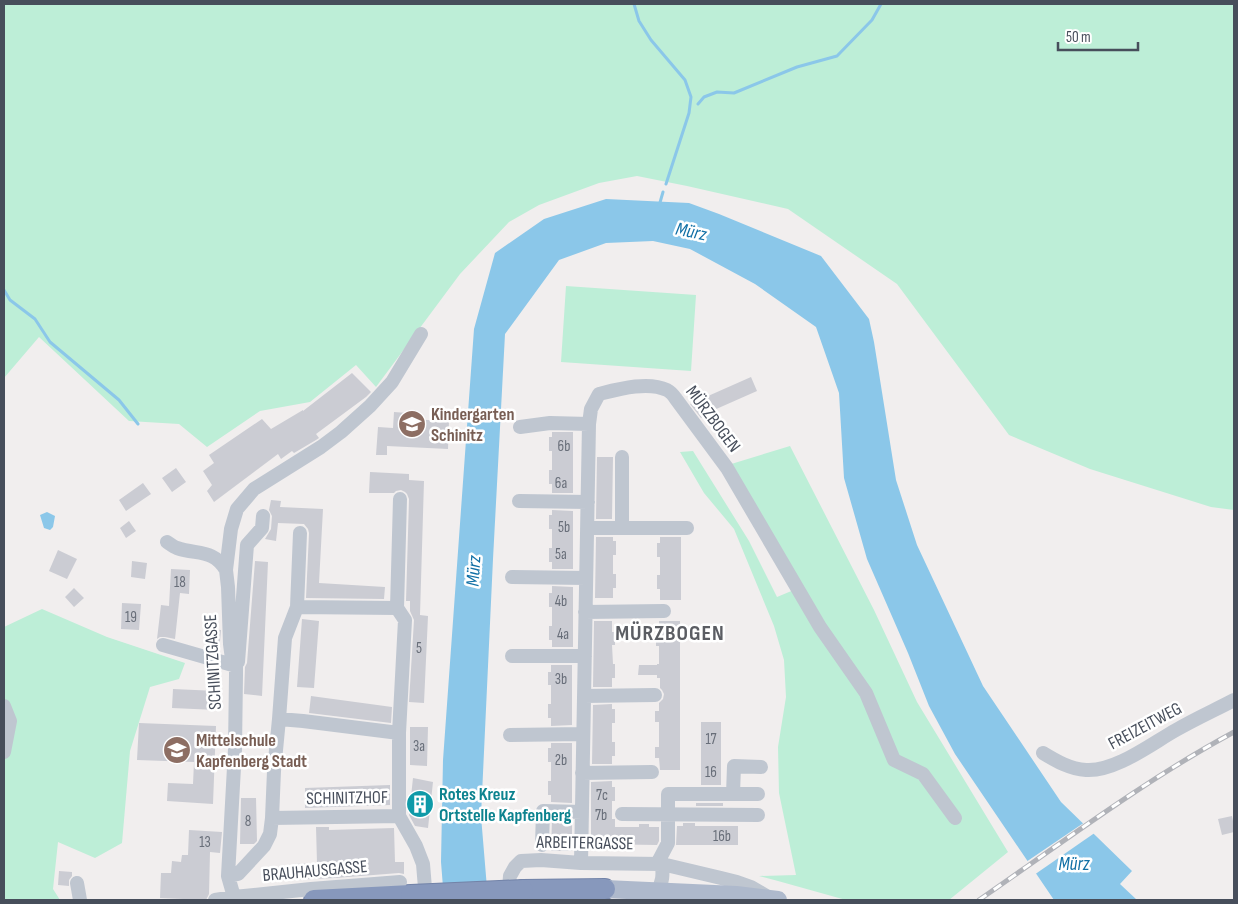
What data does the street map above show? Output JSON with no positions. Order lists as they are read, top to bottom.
{
  "streets": {
    "street": [
      "MÜRZBOGEN",
      "SCHINITZGASSE",
      "FREIZEITWEG",
      "SCHINITZHOF",
      "ARBEITERGASSE",
      "BRAUHAUSGASSE"
    ]
  },
  "crossings": [
    ["MÜRZBOGEN", "ARBEITERGASSE"],
    ["SCHINITZGASSE", "BRAUHAUSGASSE"]
  ],
  "districts": ["MÜRZBOGEN"],
  "water": ["Mürz"],
  "places": {
    "school or university": ["Kindergarten Schinitz", "Mittelschule Kapfenberg Stadt"],
    "building": ["Rotes Kreuz Ortstelle Kapfenberg"]
  },
  "house_numbers": [
    "6b",
    "6a",
    "5b",
    "5a",
    "18",
    "4b",
    "19",
    "4a",
    "5",
    "3b",
    "17",
    "3a",
    "2b",
    "16",
    "7c",
    "7b",
    "8",
    "16b",
    "13"
  ],
  "scale_bar": "50 m"
}
